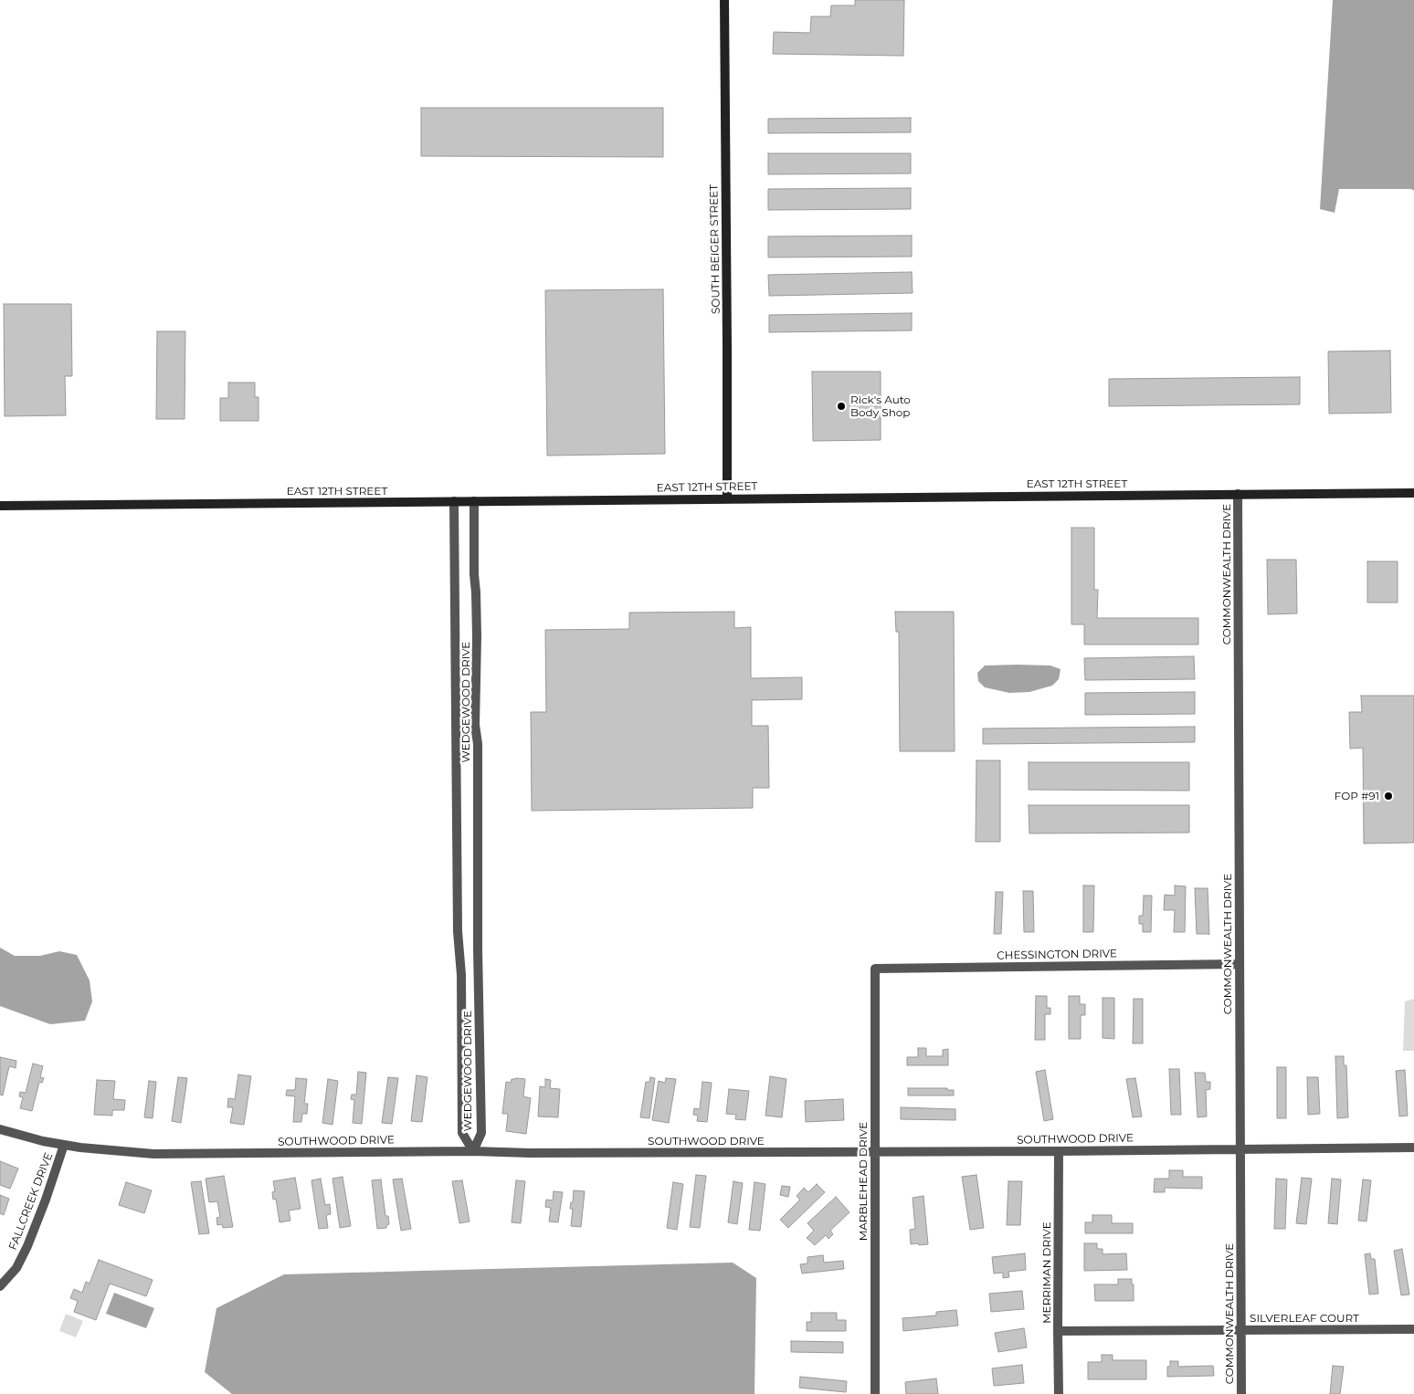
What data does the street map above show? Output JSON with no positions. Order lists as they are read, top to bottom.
{
  "streets": {
    "street": [
      "SOUTH BEIGER STREET",
      "EAST 12TH STREET",
      "COMMONWEALTH DRIVE",
      "WEDGEWOOD DRIVE",
      "CHESSINGTON DRIVE",
      "SOUTHWOOD DRIVE",
      "MARBLEHEAD DRIVE",
      "FALLCREEK DRIVE",
      "MERRIMAN DRIVE",
      "SILVERLEAF COURT"
    ]
  },
  "crossings": [
    ["SOUTH BEIGER STREET", "EAST 12TH STREET"],
    ["EAST 12TH STREET", "COMMONWEALTH DRIVE"],
    ["EAST 12TH STREET", "WEDGEWOOD DRIVE"],
    ["COMMONWEALTH DRIVE", "CHESSINGTON DRIVE"],
    ["COMMONWEALTH DRIVE", "SOUTHWOOD DRIVE"],
    ["COMMONWEALTH DRIVE", "SILVERLEAF COURT"],
    ["WEDGEWOOD DRIVE", "SOUTHWOOD DRIVE"],
    ["CHESSINGTON DRIVE", "MARBLEHEAD DRIVE"],
    ["SOUTHWOOD DRIVE", "MARBLEHEAD DRIVE"],
    ["SOUTHWOOD DRIVE", "FALLCREEK DRIVE"],
    ["SOUTHWOOD DRIVE", "MERRIMAN DRIVE"],
    ["MERRIMAN DRIVE", "SILVERLEAF COURT"]
  ],
  "places": ["Rick's Auto Body Shop", "FOP #91"]
}
